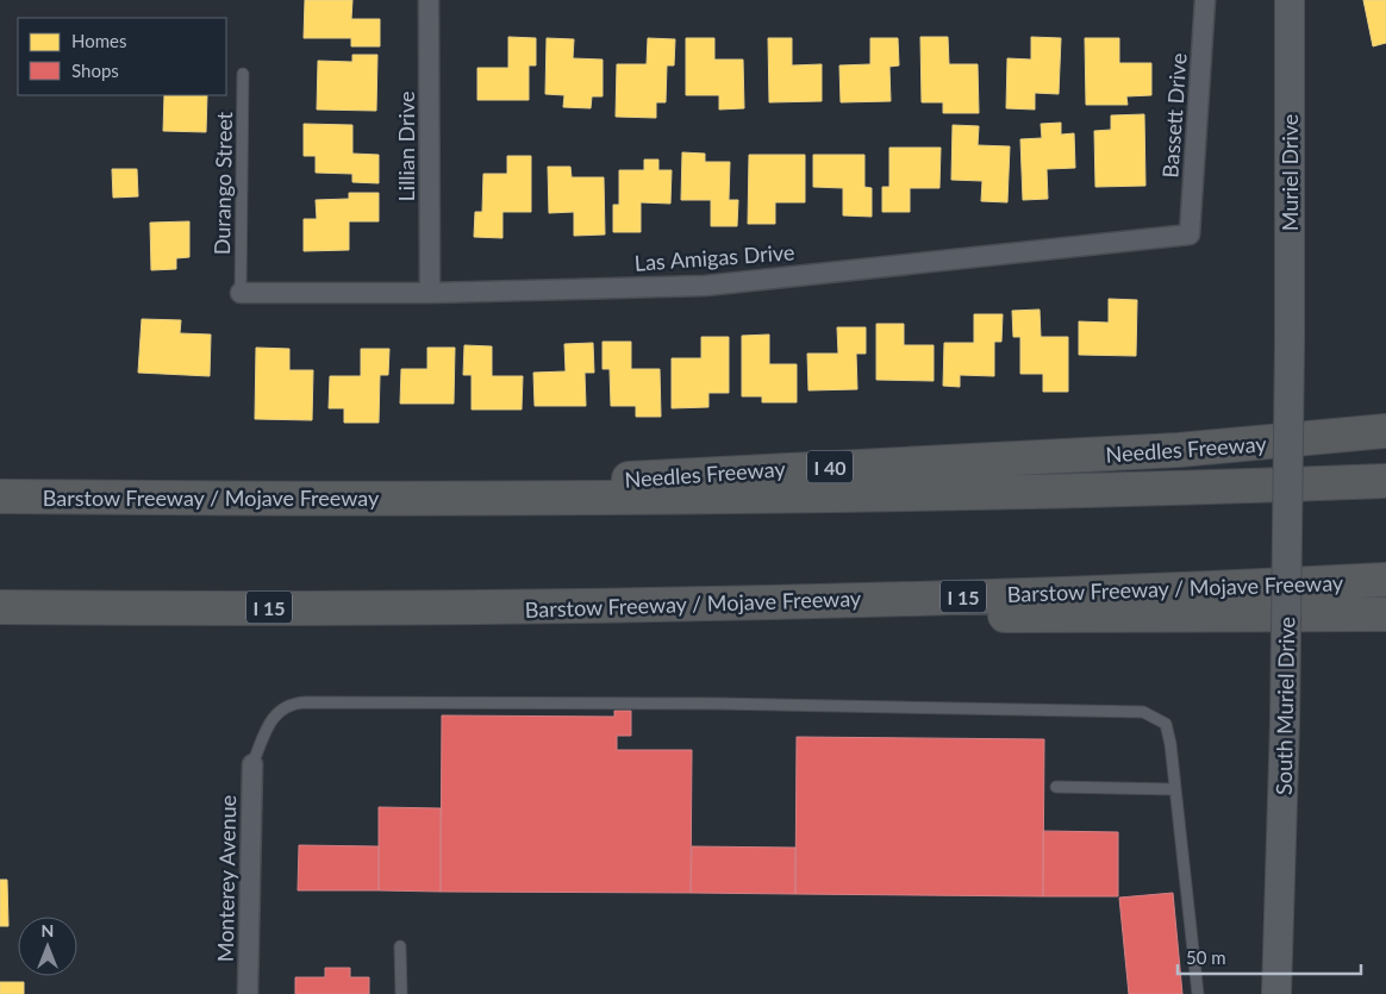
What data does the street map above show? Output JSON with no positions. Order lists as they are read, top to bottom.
{
  "streets": {
    "highway": [
      "Needles Freeway",
      "I 40",
      "Barstow Freeway / Mojave Freeway",
      "I 15"
    ],
    "street": [
      "Bassett Drive",
      "Lillian Drive",
      "Muriel Drive",
      "Las Amigas Drive",
      "South Muriel Drive",
      "Monterey Avenue"
    ],
    "lane": ["Durango Street"]
  },
  "crossings": [
    ["Bassett Drive", "Las Amigas Drive"],
    ["Lillian Drive", "Las Amigas Drive"],
    ["Muriel Drive", "South Muriel Drive"],
    ["Durango Street", "Las Amigas Drive"],
    ["Needles Freeway", "Barstow Freeway / Mojave Freeway"]
  ],
  "legend": ["Homes", "Shops"],
  "scale_bar": "50 m",
  "north": "top"
}
